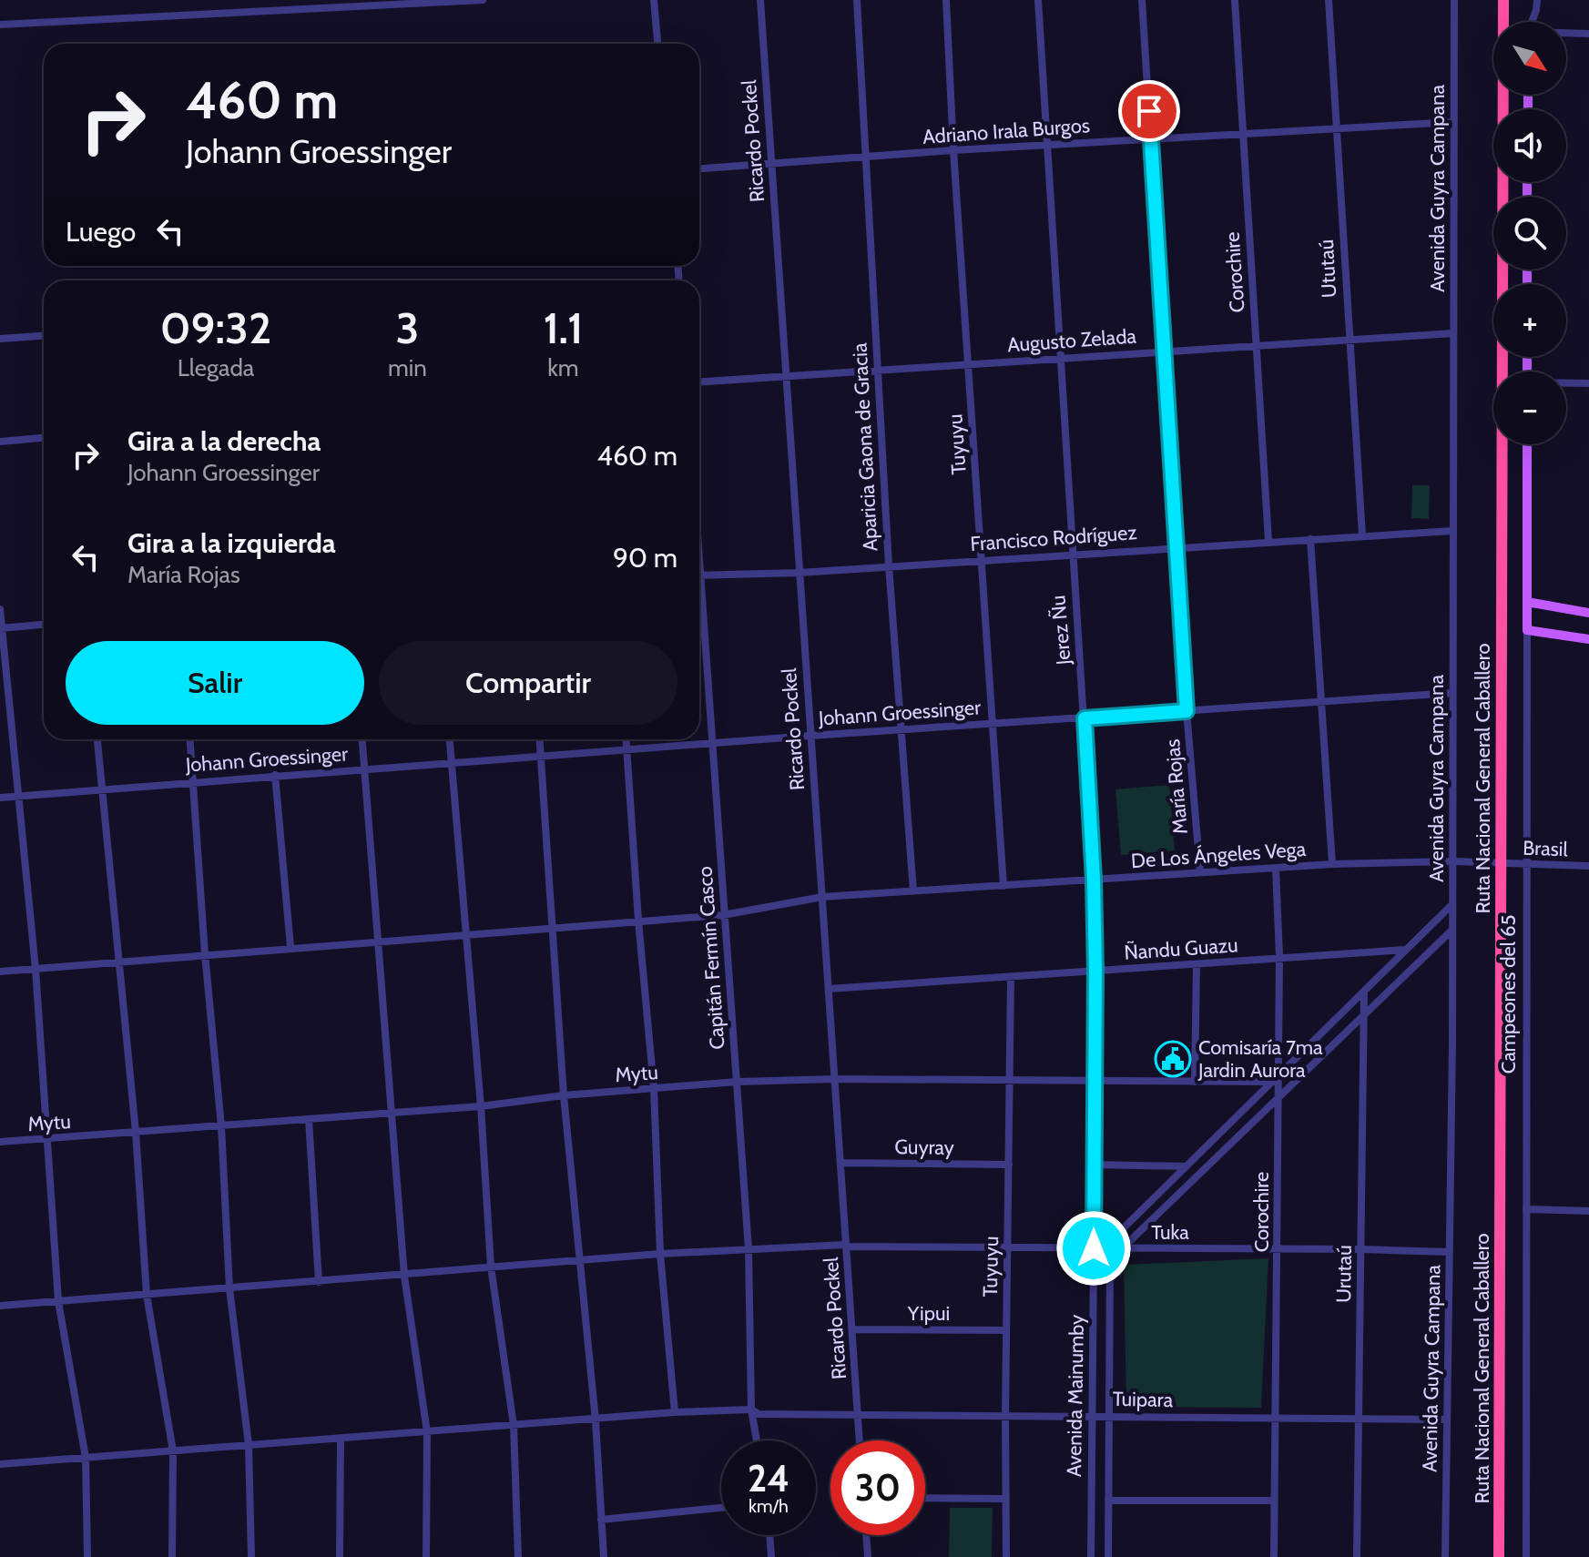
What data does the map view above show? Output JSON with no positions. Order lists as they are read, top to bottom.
{
  "streets": {
    "highway": ["Ruta Nacional General Caballero"],
    "main road": ["Campeones del 65"],
    "street": [
      "Adriano Irala Burgos",
      "Ricardo Pockel",
      "Avenida Guyra Campana",
      "Ututaú",
      "Corochire",
      "Augusto Zelada",
      "Tuyuyu",
      "Aparicia Gaona de Gracia",
      "Francisco Rodríguez",
      "Jerez Ñu",
      "Johann Groessinger",
      "María Rojas",
      "Brasil",
      "De Los Ángeles Vega",
      "Ñandu Guazu",
      "Capitán Fermín Casco",
      "Mytu",
      "Guyray",
      "Tuka",
      "Urutaú",
      "Yipui",
      "Avenida Mainumby",
      "Tuipara"
    ]
  },
  "crossings": [
    ["Adriano Irala Burgos", "Ricardo Pockel"],
    ["Adriano Irala Burgos", "Avenida Guyra Campana"],
    ["Adriano Irala Burgos", "Ututaú"],
    ["Adriano Irala Burgos", "Corochire"],
    ["Adriano Irala Burgos", "Tuyuyu"],
    ["Adriano Irala Burgos", "Aparicia Gaona de Gracia"],
    ["Adriano Irala Burgos", "Jerez Ñu"],
    ["Adriano Irala Burgos", "María Rojas"],
    ["Ricardo Pockel", "Augusto Zelada"],
    ["Ricardo Pockel", "Francisco Rodríguez"],
    ["Ricardo Pockel", "Johann Groessinger"],
    ["Ricardo Pockel", "De Los Ángeles Vega"],
    ["Ricardo Pockel", "Ñandu Guazu"],
    ["Ricardo Pockel", "Mytu"],
    ["Ricardo Pockel", "Guyray"],
    ["Ricardo Pockel", "Tuka"],
    ["Ricardo Pockel", "Yipui"],
    ["Ricardo Pockel", "Tuipara"],
    ["Avenida Guyra Campana", "Augusto Zelada"],
    ["Avenida Guyra Campana", "Francisco Rodríguez"],
    ["Avenida Guyra Campana", "Johann Groessinger"],
    ["Avenida Guyra Campana", "De Los Ángeles Vega"],
    ["Avenida Guyra Campana", "Tuka"],
    ["Avenida Guyra Campana", "Avenida Mainumby"],
    ["Avenida Guyra Campana", "Tuipara"],
    ["Ututaú", "Augusto Zelada"],
    ["Ututaú", "Francisco Rodríguez"],
    ["Corochire", "Augusto Zelada"],
    ["Corochire", "Francisco Rodríguez"],
    ["Corochire", "De Los Ángeles Vega"],
    ["Corochire", "Ñandu Guazu"],
    ["Corochire", "Mytu"],
    ["Corochire", "Tuka"],
    ["Corochire", "Avenida Mainumby"],
    ["Corochire", "Tuipara"],
    ["Augusto Zelada", "Tuyuyu"],
    ["Augusto Zelada", "Aparicia Gaona de Gracia"],
    ["Augusto Zelada", "Jerez Ñu"],
    ["Augusto Zelada", "María Rojas"],
    ["Tuyuyu", "Francisco Rodríguez"],
    ["Tuyuyu", "Johann Groessinger"],
    ["Tuyuyu", "De Los Ángeles Vega"],
    ["Tuyuyu", "Ñandu Guazu"],
    ["Tuyuyu", "Mytu"],
    ["Tuyuyu", "Guyray"],
    ["Tuyuyu", "Tuka"],
    ["Tuyuyu", "Yipui"],
    ["Tuyuyu", "Tuipara"],
    ["Aparicia Gaona de Gracia", "Francisco Rodríguez"],
    ["Aparicia Gaona de Gracia", "Johann Groessinger"],
    ["Aparicia Gaona de Gracia", "De Los Ángeles Vega"],
    ["Francisco Rodríguez", "Jerez Ñu"],
    ["Francisco Rodríguez", "María Rojas"],
    ["Jerez Ñu", "Johann Groessinger"],
    ["Jerez Ñu", "De Los Ángeles Vega"],
    ["Jerez Ñu", "Ñandu Guazu"],
    ["Jerez Ñu", "Mytu"],
    ["Jerez Ñu", "Tuka"],
    ["Jerez Ñu", "Avenida Mainumby"],
    ["Johann Groessinger", "María Rojas"],
    ["Johann Groessinger", "Capitán Fermín Casco"],
    ["Ruta Nacional General Caballero", "Brasil"],
    ["Ruta Nacional General Caballero", "De Los Ángeles Vega"],
    ["María Rojas", "De Los Ángeles Vega"],
    ["Brasil", "De Los Ángeles Vega"],
    ["Brasil", "Campeones del 65"],
    ["De Los Ángeles Vega", "Capitán Fermín Casco"],
    ["Capitán Fermín Casco", "Mytu"],
    ["Capitán Fermín Casco", "Tuka"],
    ["Capitán Fermín Casco", "Tuipara"],
    ["Tuka", "Urutaú"],
    ["Tuka", "Avenida Mainumby"],
    ["Urutaú", "Avenida Mainumby"],
    ["Urutaú", "Tuipara"],
    ["Avenida Mainumby", "Tuipara"]
  ],
  "places": {
    "public building": ["Comisaría 7ma Jardin Aurora"]
  },
  "north": "bottom right",
  "page": {
    "map_buttons": ["+", "−"],
    "turn": ["460 m", "Johann Groessinger"],
    "then": "Luego",
    "eta": [
      "09:32",
      "Llegada",
      "3",
      "min",
      "1.1",
      "km"
    ],
    "list": [
      {
        "name": "Gira a la derecha",
        "note": "Johann Groessinger",
        "value": "460 m"
      },
      {
        "name": "Gira a la izquierda",
        "note": "María Rojas",
        "value": "90 m"
      }
    ],
    "buttons": ["Salir", "Compartir"],
    "speed": "24 km/h",
    "limit": "30"
  }
}
